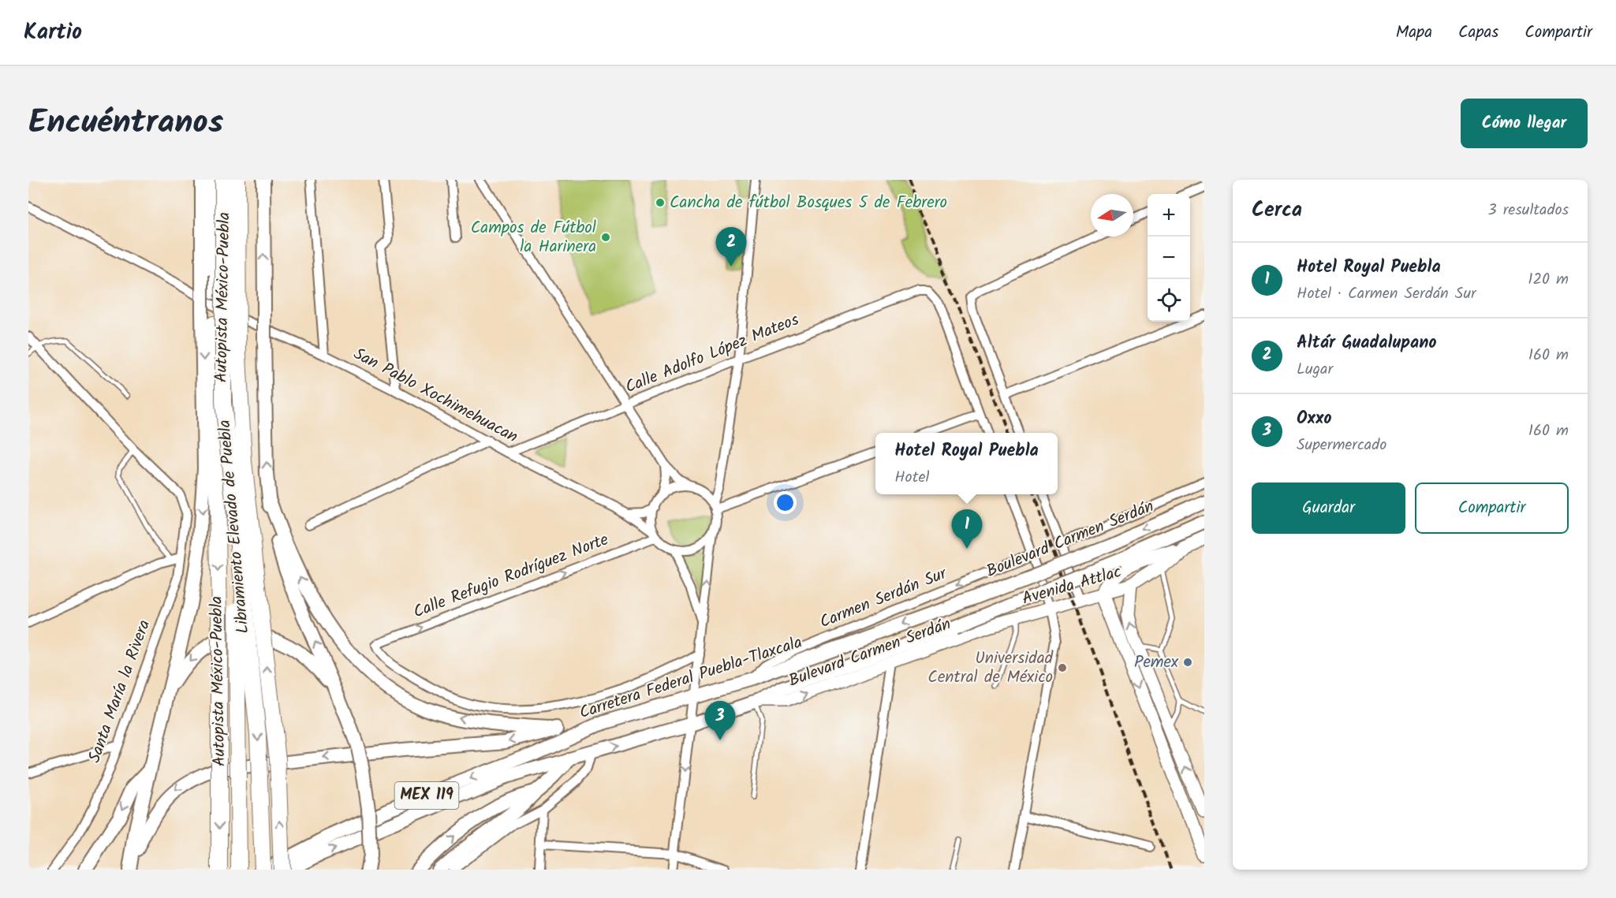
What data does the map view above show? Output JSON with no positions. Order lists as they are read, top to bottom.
{
  "streets": {
    "highway": ["Autopista México-Puebla", "Libramiento Elevado de Puebla"],
    "main road": [
      "Boulevard Carmen Serdán",
      "Avenida Attlac",
      "Bulevard Carmen Serdán",
      "Carretera Federal Puebla-Tlaxcala",
      "MEX 119"
    ],
    "street": [
      "Calle Adolfo López Mateos",
      "San Pablo Xochimehuacan",
      "Calle Refugio Rodríguez Norte",
      "Carmen Serdán Sur",
      "Santa María la Rivera"
    ]
  },
  "crossings": [
    ["Calle Adolfo López Mateos", "San Pablo Xochimehuacan"],
    ["San Pablo Xochimehuacan", "Calle Refugio Rodríguez Norte"],
    ["Libramiento Elevado de Puebla", "Carretera Federal Puebla-Tlaxcala"],
    ["Boulevard Carmen Serdán", "Carretera Federal Puebla-Tlaxcala"],
    ["Avenida Attlac", "Bulevard Carmen Serdán"],
    ["Carmen Serdán Sur", "Carretera Federal Puebla-Tlaxcala"]
  ],
  "one_way": ["Carmen Serdán Sur"],
  "places": [
    "Cancha de fútbol Bosques 5 de Febrero",
    "Campos de Fútbol la Harinera",
    "Pemex",
    "Universidad Central de México"
  ],
  "north": "left",
  "page": {
    "header": "Kartio",
    "nav": ["Mapa", "Capas", "Compartir"],
    "title": "Encuéntranos",
    "buttons": [
      "Cómo llegar",
      ["Guardar", "Compartir"]
    ],
    "heading": ["Cerca", "3 resultados"],
    "map_buttons": ["+", "−"],
    "pins": ["2", "1", "3"],
    "list": [
      {
        "mark": "1",
        "name": "Hotel Royal Puebla",
        "note": "Hotel · Carmen Serdán Sur",
        "value": "120 m"
      },
      {
        "mark": "2",
        "name": "Altár Guadalupano",
        "note": "Lugar",
        "value": "160 m"
      },
      {
        "mark": "3",
        "name": "Oxxo",
        "note": "Supermercado",
        "value": "160 m"
      }
    ],
    "popup": ["Hotel Royal Puebla", "Hotel"]
  }
}
